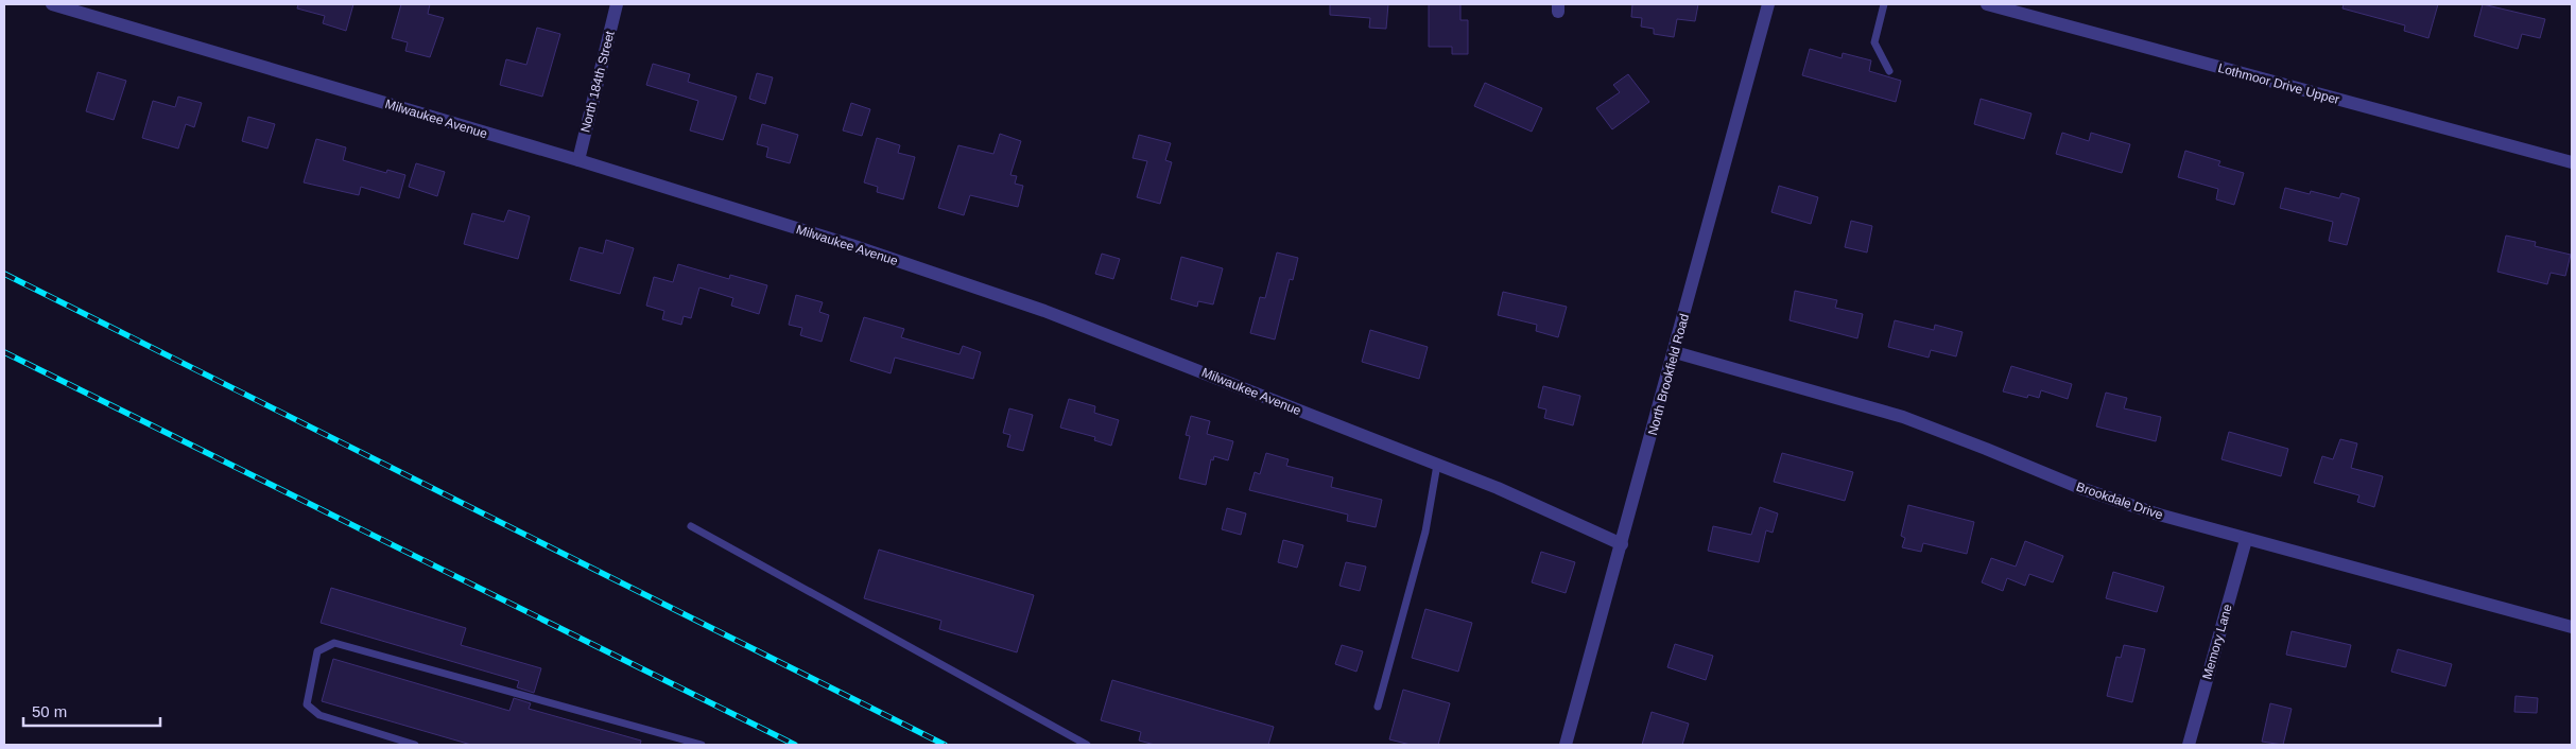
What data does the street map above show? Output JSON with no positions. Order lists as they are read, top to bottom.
{
  "streets": {
    "street": [
      "North 184th Street",
      "Lothmoor Drive Upper",
      "Milwaukee Avenue",
      "North Brookfield Road",
      "Brookdale Drive",
      "Memory Lane"
    ]
  },
  "crossings": [
    ["North 184th Street", "Milwaukee Avenue"],
    ["Milwaukee Avenue", "North Brookfield Road"],
    ["North Brookfield Road", "Brookdale Drive"],
    ["Brookdale Drive", "Memory Lane"]
  ],
  "scale_bar": "50 m"
}
